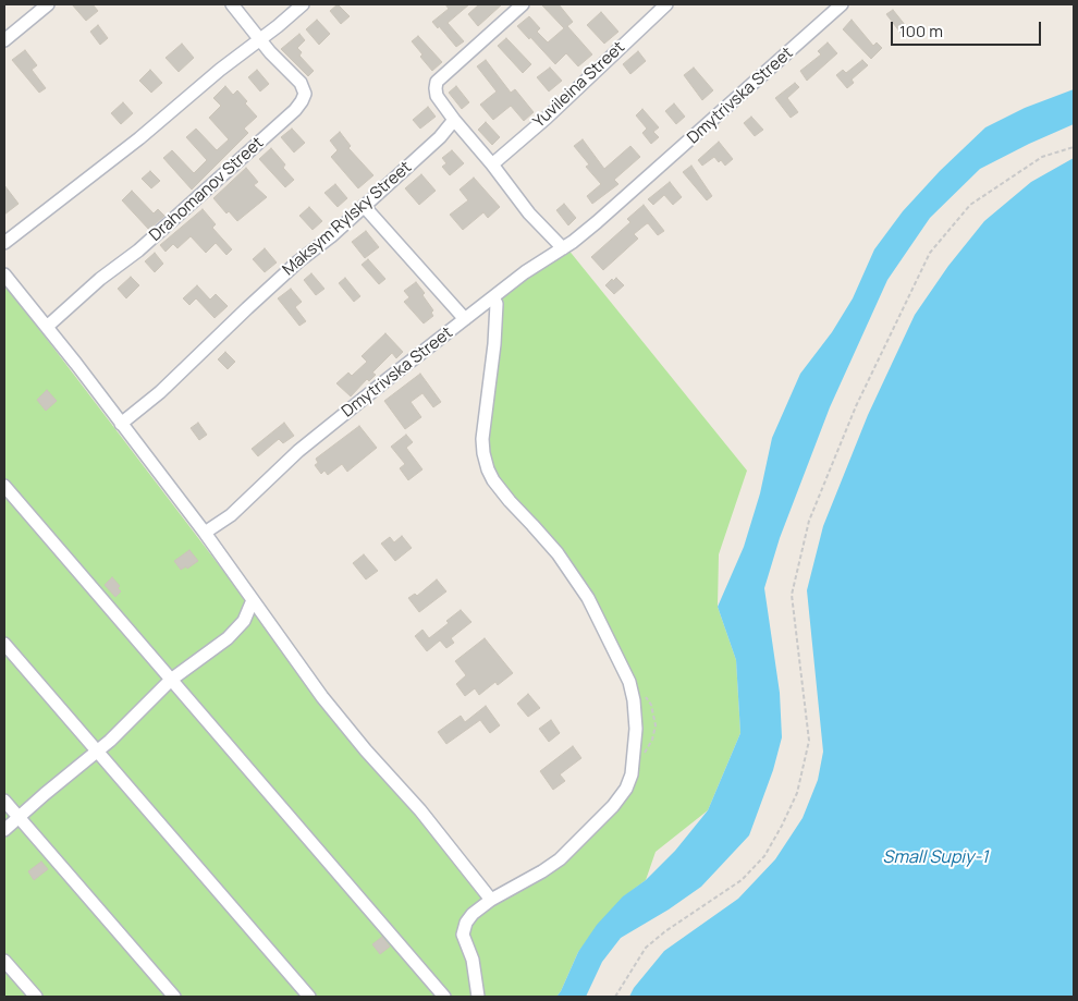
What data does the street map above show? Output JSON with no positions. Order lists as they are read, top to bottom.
{
  "streets": {
    "street": [
      "Yuvileina Street",
      "Dmytrivska Street",
      "Drahomanov Street",
      "Maksym Rylsky Street"
    ]
  },
  "water": ["Small Supiy-1"],
  "scale_bar": "100 m"
}
